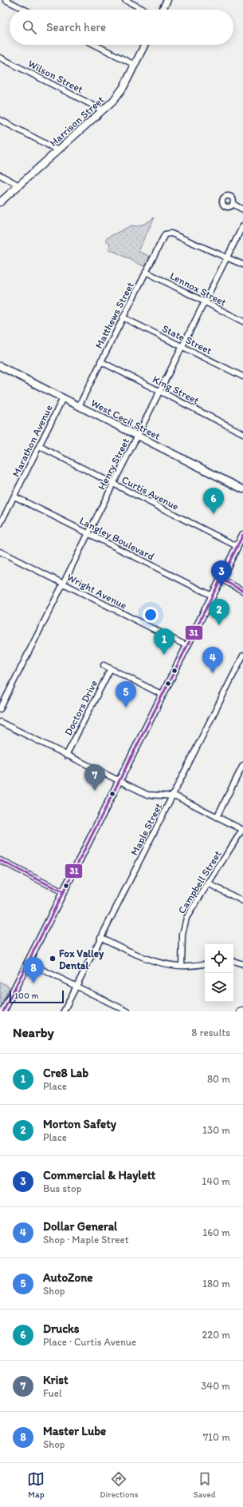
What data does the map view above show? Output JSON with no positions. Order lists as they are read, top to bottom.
{
  "streets": {
    "main road": ["Harrison Street", "West Cecil Street"],
    "street": [
      "Wilson Street",
      "Lennox Street",
      "Matthews Street",
      "State Street",
      "King Street",
      "Marathon Avenue",
      "Henry Street",
      "Curtis Avenue",
      "Langley Boulevard",
      "Wright Avenue",
      "Doctors Drive",
      "Maple Street",
      "Campbell Street"
    ]
  },
  "crossings": [
    ["Wilson Street", "Harrison Street"],
    ["Lennox Street", "Matthews Street"],
    ["Lennox Street", "Henry Street"],
    ["Matthews Street", "State Street"],
    ["Matthews Street", "King Street"],
    ["Matthews Street", "West Cecil Street"],
    ["Matthews Street", "Henry Street"],
    ["State Street", "Henry Street"],
    ["King Street", "Henry Street"],
    ["West Cecil Street", "Marathon Avenue"],
    ["West Cecil Street", "Henry Street"],
    ["Marathon Avenue", "Curtis Avenue"],
    ["Marathon Avenue", "Langley Boulevard"],
    ["Henry Street", "Curtis Avenue"],
    ["Henry Street", "Langley Boulevard"],
    ["Henry Street", "Wright Avenue"]
  ],
  "places": ["Fox Valley Dental"],
  "lines": ["transit line 31"],
  "scale_bar": "100 m",
  "page": {
    "search": "Search here",
    "pins": [
      "6",
      "3",
      "2",
      "1",
      "4",
      "5",
      "7",
      "8"
    ],
    "scale": "100 m",
    "heading": ["Nearby", "8 results"],
    "list": [
      {
        "mark": "1",
        "name": "Cre8 Lab",
        "note": "Place",
        "value": "80 m"
      },
      {
        "mark": "2",
        "name": "Morton Safety",
        "note": "Place",
        "value": "130 m"
      },
      {
        "mark": "3",
        "name": "Commercial & Haylett",
        "note": "Bus stop",
        "value": "140 m"
      },
      {
        "mark": "4",
        "name": "Dollar General",
        "note": "Shop · Maple Street",
        "value": "160 m"
      },
      {
        "mark": "5",
        "name": "AutoZone",
        "note": "Shop",
        "value": "180 m"
      },
      {
        "mark": "6",
        "name": "Drucks",
        "note": "Place · Curtis Avenue",
        "value": "220 m"
      },
      {
        "mark": "7",
        "name": "Krist",
        "note": "Fuel",
        "value": "340 m"
      },
      {
        "mark": "8",
        "name": "Master Lube",
        "note": "Shop",
        "value": "710 m"
      }
    ],
    "nav": ["Map", "Directions", "Saved"]
  }
}
